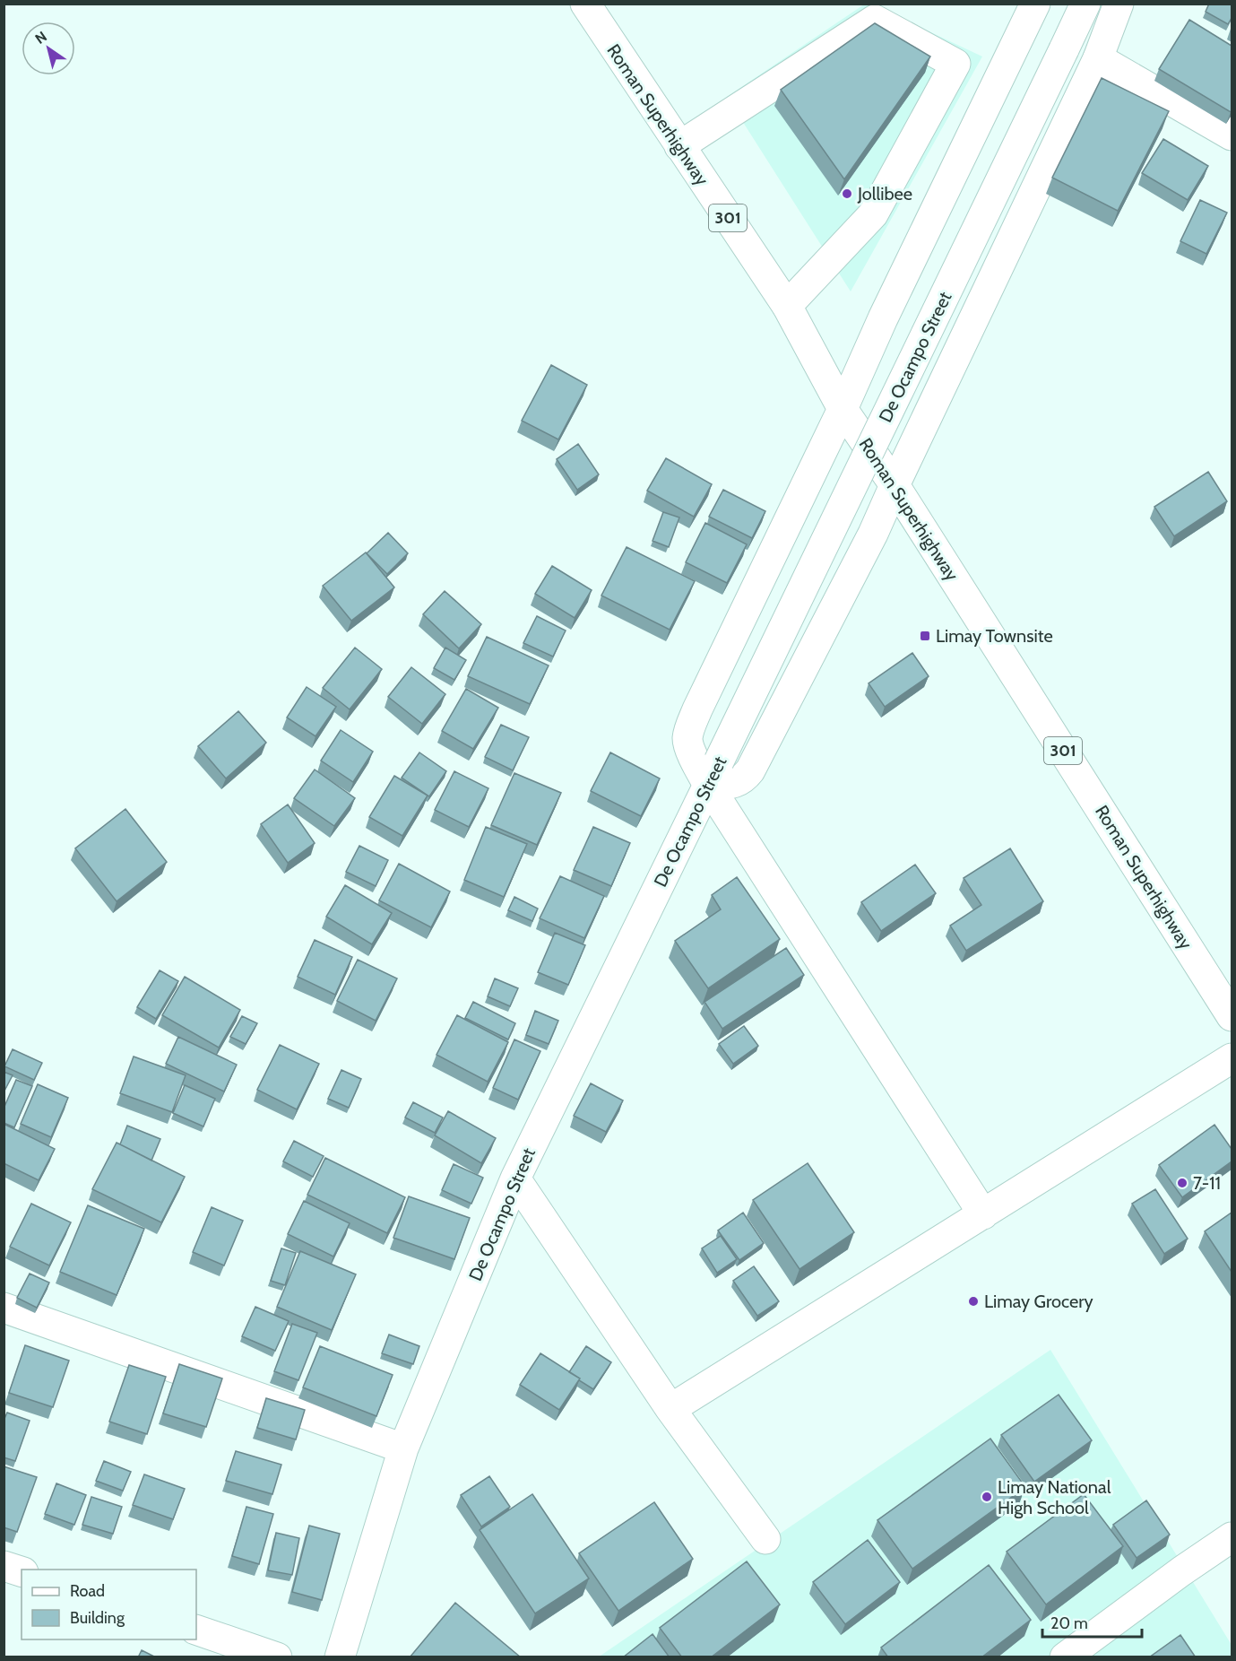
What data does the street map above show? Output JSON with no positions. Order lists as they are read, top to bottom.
{
  "streets": {
    "street": ["Roman Superhighway", "301", "De Ocampo Street"]
  },
  "places": {
    "other": [
      "Jollibee",
      "7-11",
      "Limay Grocery",
      "Limay National High School"
    ],
    "transit": ["Limay Townsite"]
  },
  "legend": ["Road", "Building"],
  "scale_bar": "20 m",
  "north": "top left"
}
